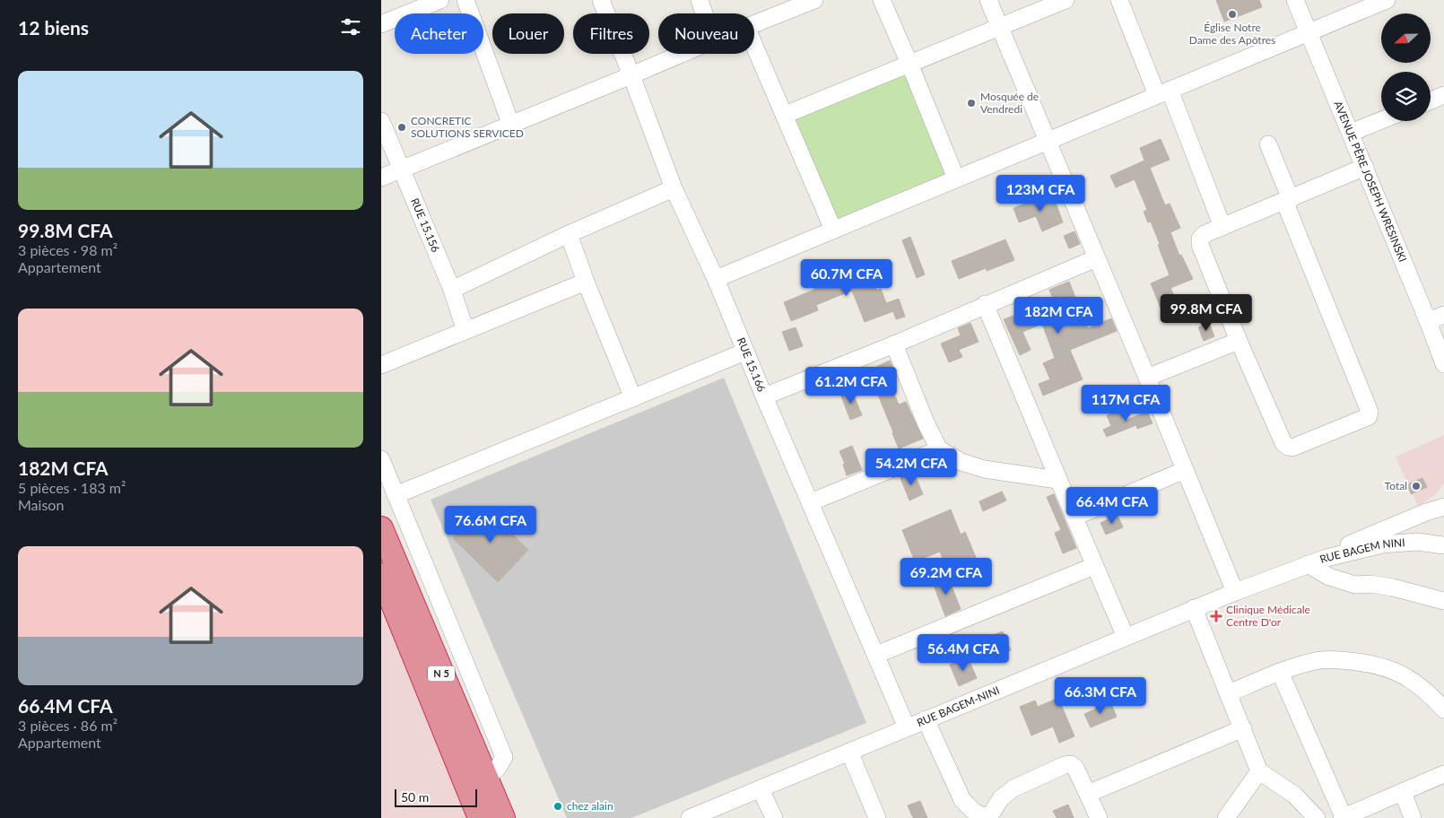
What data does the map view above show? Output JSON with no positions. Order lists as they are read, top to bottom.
{
  "streets": {
    "highway": ["N 5"],
    "street": [
      "AVENUE PÈRE JOSEPH WRESINSKI",
      "RUE 15.156",
      "RUE 15.166",
      "RUE BAGEM NINI",
      "RUE BAGEM-NINI"
    ]
  },
  "crossings": [
    ["RUE 15.166", "RUE BAGEM-NINI"],
    ["RUE BAGEM NINI", "RUE BAGEM-NINI"]
  ],
  "places": {
    "other": [
      "Église Notre Dame des Apôtres",
      "Mosquée de Vendredi",
      "CONCRETIC SOLUTIONS SERVICED",
      "Total",
      "chez alain"
    ],
    "health": ["Clinique Médicale Centre D'or"]
  },
  "scale_bar": "50 m",
  "north": "left",
  "page": {
    "heading": "12 biens",
    "chip": [
      "Acheter",
      "Louer",
      "Filtres",
      "Nouveau"
    ],
    "list": [
      {
        "name": "99.8M CFA",
        "note": "3 pièces · 98 m² · Appartement"
      },
      {
        "name": "182M CFA",
        "note": "5 pièces · 183 m² · Maison"
      },
      {
        "name": "66.4M CFA",
        "note": "3 pièces · 86 m² · Appartement"
      }
    ],
    "price": [
      "123M CFA",
      "60.7M CFA",
      "99.8M CFA",
      "182M CFA",
      "61.2M CFA",
      "117M CFA",
      "54.2M CFA",
      "66.4M CFA",
      "76.6M CFA",
      "69.2M CFA",
      "56.4M CFA",
      "66.3M CFA"
    ],
    "scale": "50 m"
  }
}
